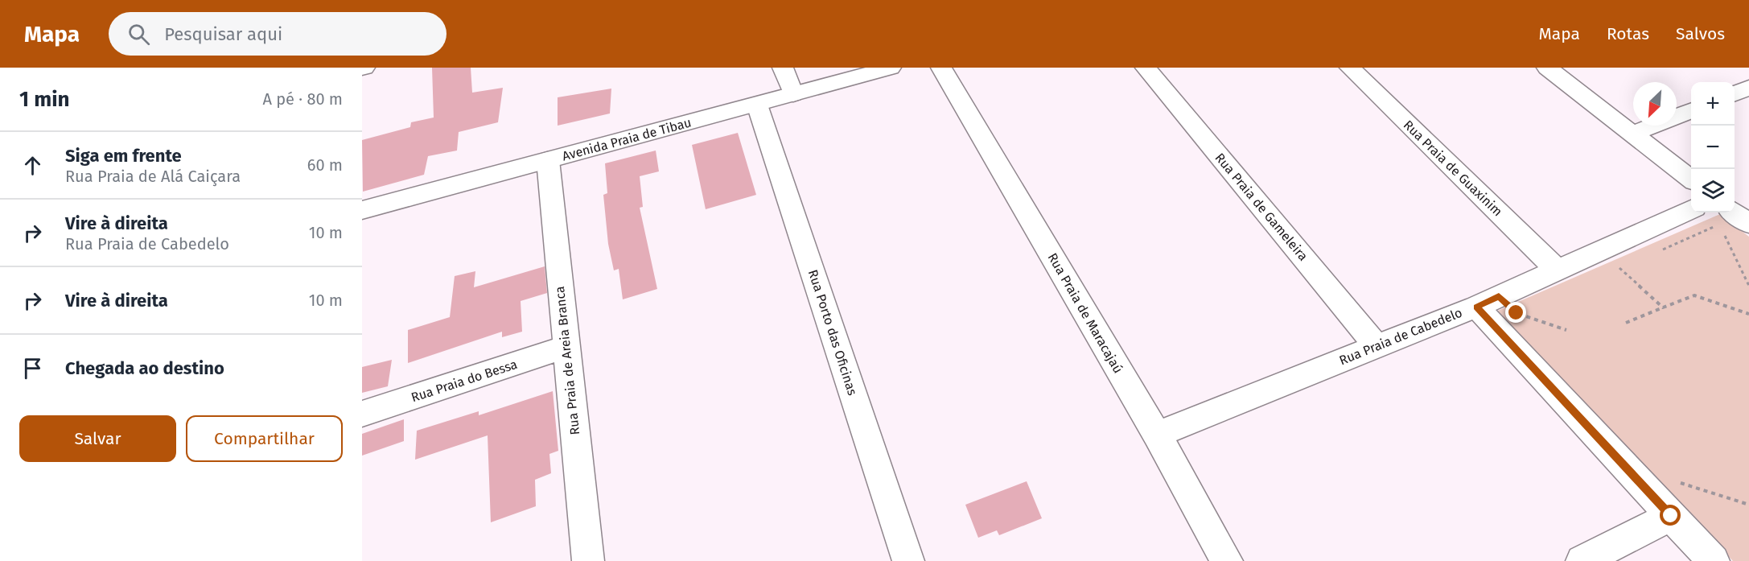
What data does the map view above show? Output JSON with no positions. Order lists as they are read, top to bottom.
{
  "streets": {
    "street": [
      "Avenida Praia de Tibau",
      "Rua Praia de Guaxinim",
      "Rua Praia de Gameleira",
      "Rua Praia de Maracajaú",
      "Rua Porto das Oficinas",
      "Rua Praia de Cabedelo",
      "Rua Praia de Areia Branca",
      "Rua Praia do Bessa"
    ]
  },
  "crossings": [
    ["Avenida Praia de Tibau", "Rua Porto das Oficinas"],
    ["Avenida Praia de Tibau", "Rua Praia de Areia Branca"],
    ["Rua Praia de Guaxinim", "Rua Praia de Cabedelo"],
    ["Rua Praia de Gameleira", "Rua Praia de Cabedelo"],
    ["Rua Praia de Maracajaú", "Rua Praia de Cabedelo"],
    ["Rua Praia de Areia Branca", "Rua Praia do Bessa"]
  ],
  "north": "bottom left",
  "page": {
    "header": "Mapa",
    "search": "Pesquisar aqui",
    "nav": ["Mapa", "Rotas", "Salvos"],
    "heading": ["1 min", "A pé · 80 m"],
    "map_buttons": ["+", "−"],
    "list": [
      ["Siga em frente", "Rua Praia de Alá Caiçara", "60 m"],
      ["Vire à direita", "Rua Praia de Cabedelo", "10 m"],
      ["Vire à direita", "10 m"],
      "Chegada ao destino"
    ],
    "buttons": ["Salvar", "Compartilhar"]
  }
}
